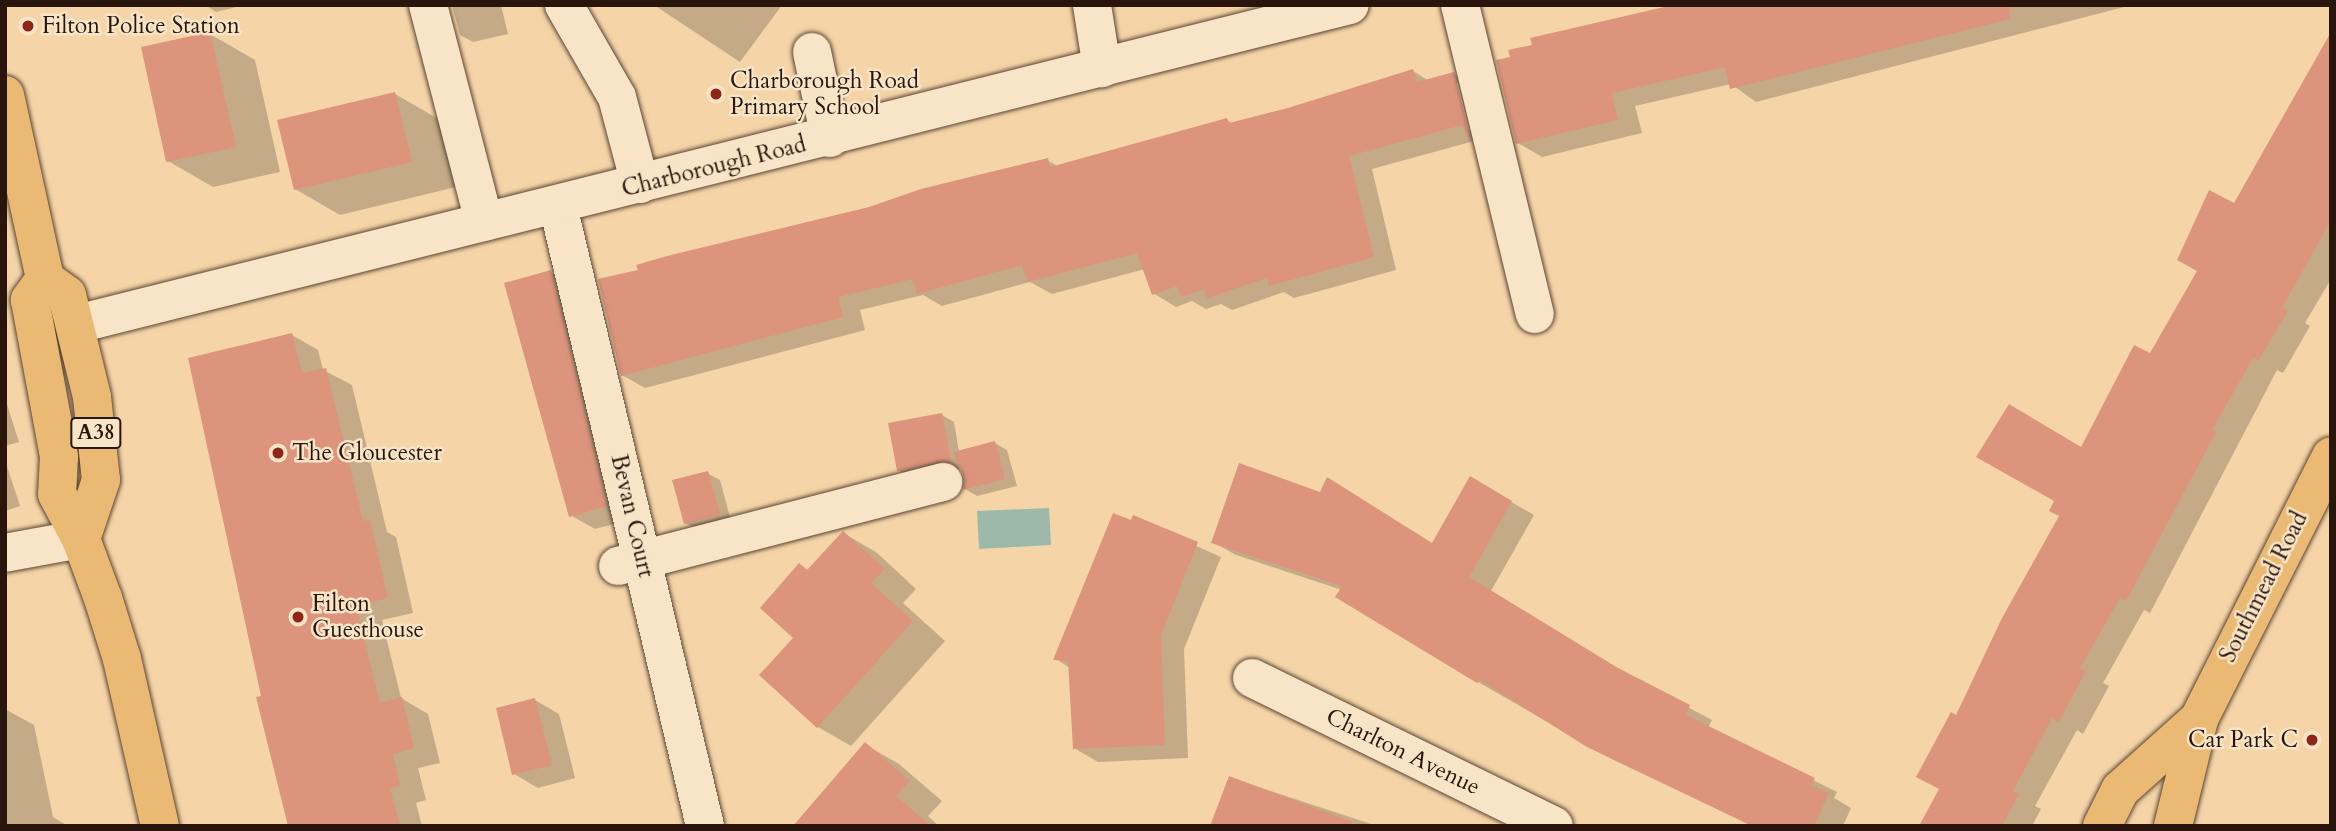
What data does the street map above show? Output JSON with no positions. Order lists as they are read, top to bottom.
{
  "streets": {
    "main road": ["A38", "Southmead Road"],
    "street": ["Charborough Road", "Bevan Court", "Charlton Avenue"]
  },
  "crossings": [
    ["Charborough Road", "A38"],
    ["Charborough Road", "Bevan Court"]
  ],
  "places": [
    "Filton Police Station",
    "Charborough Road Primary School",
    "The Gloucester",
    "Filton Guesthouse",
    "Car Park C"
  ]
}
